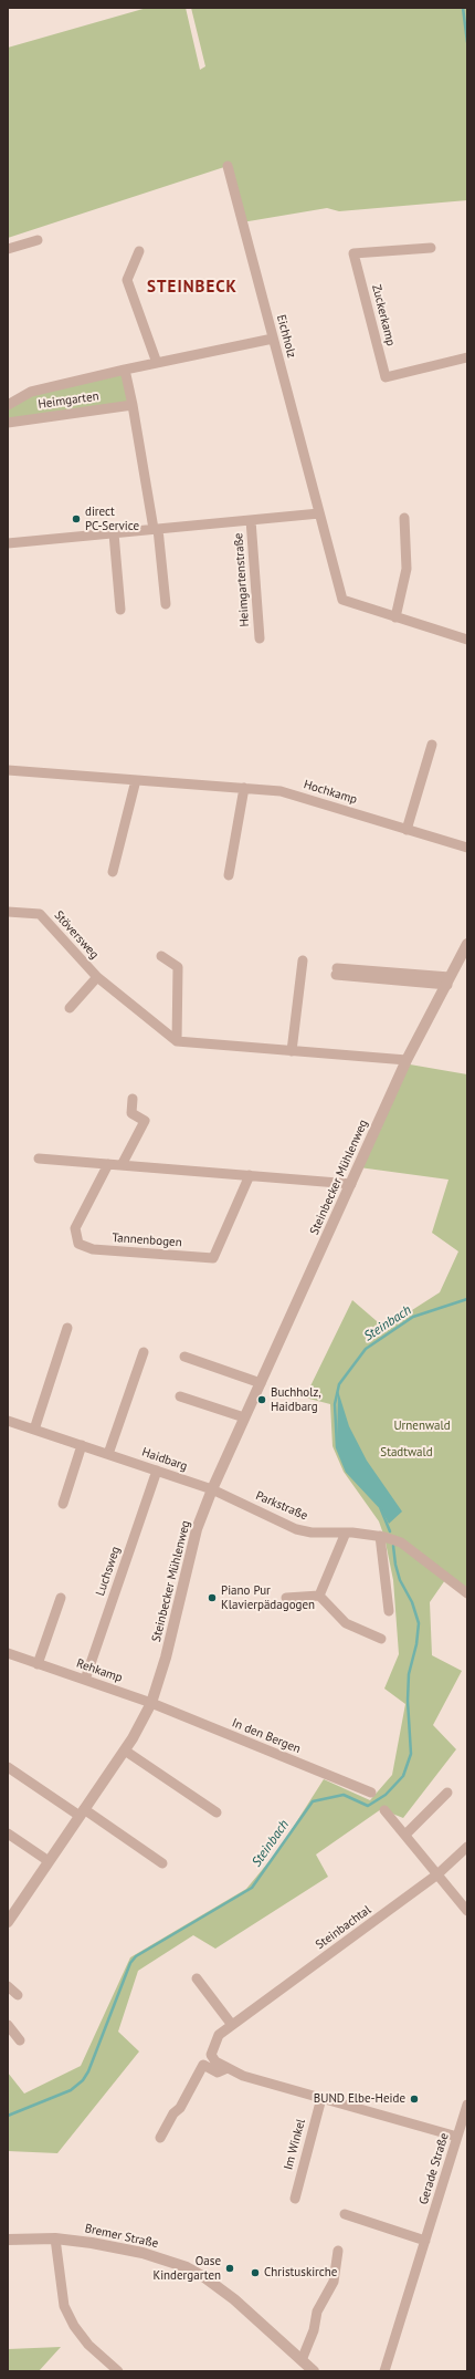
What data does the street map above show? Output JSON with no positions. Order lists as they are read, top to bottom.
{
  "streets": {
    "street": [
      "Zuckerkamp",
      "Eichholz",
      "Heimgarten",
      "Heimgartenstraße",
      "Hochkamp",
      "Stöversweg",
      "Steinbecker Mühlenweg",
      "Tannenbogen",
      "Haidbarg",
      "Parkstraße",
      "Luchsweg",
      "Rehkamp",
      "In den Bergen",
      "Steinbachtal",
      "Im Winkel",
      "Gerade Straße",
      "Bremer Straße"
    ]
  },
  "crossings": [
    ["Eichholz", "Heimgarten"],
    ["Eichholz", "Heimgartenstraße"],
    ["Steinbecker Mühlenweg", "Haidbarg"],
    ["Steinbecker Mühlenweg", "Parkstraße"],
    ["Steinbecker Mühlenweg", "Rehkamp"],
    ["Steinbecker Mühlenweg", "In den Bergen"],
    ["Haidbarg", "Parkstraße"],
    ["Haidbarg", "Luchsweg"],
    ["Luchsweg", "Rehkamp"],
    ["Rehkamp", "In den Bergen"]
  ],
  "districts": ["STEINBECK"],
  "water": ["Steinbach"],
  "parks": ["Urnenwald", "Stadtwald"],
  "places": [
    "direct PC-Service",
    "Buchholz, Haidbarg",
    "Piano Pur Klavierpädagogen",
    "BUND Elbe-Heide",
    "Oase Kindergarten",
    "Christuskirche"
  ]
}
